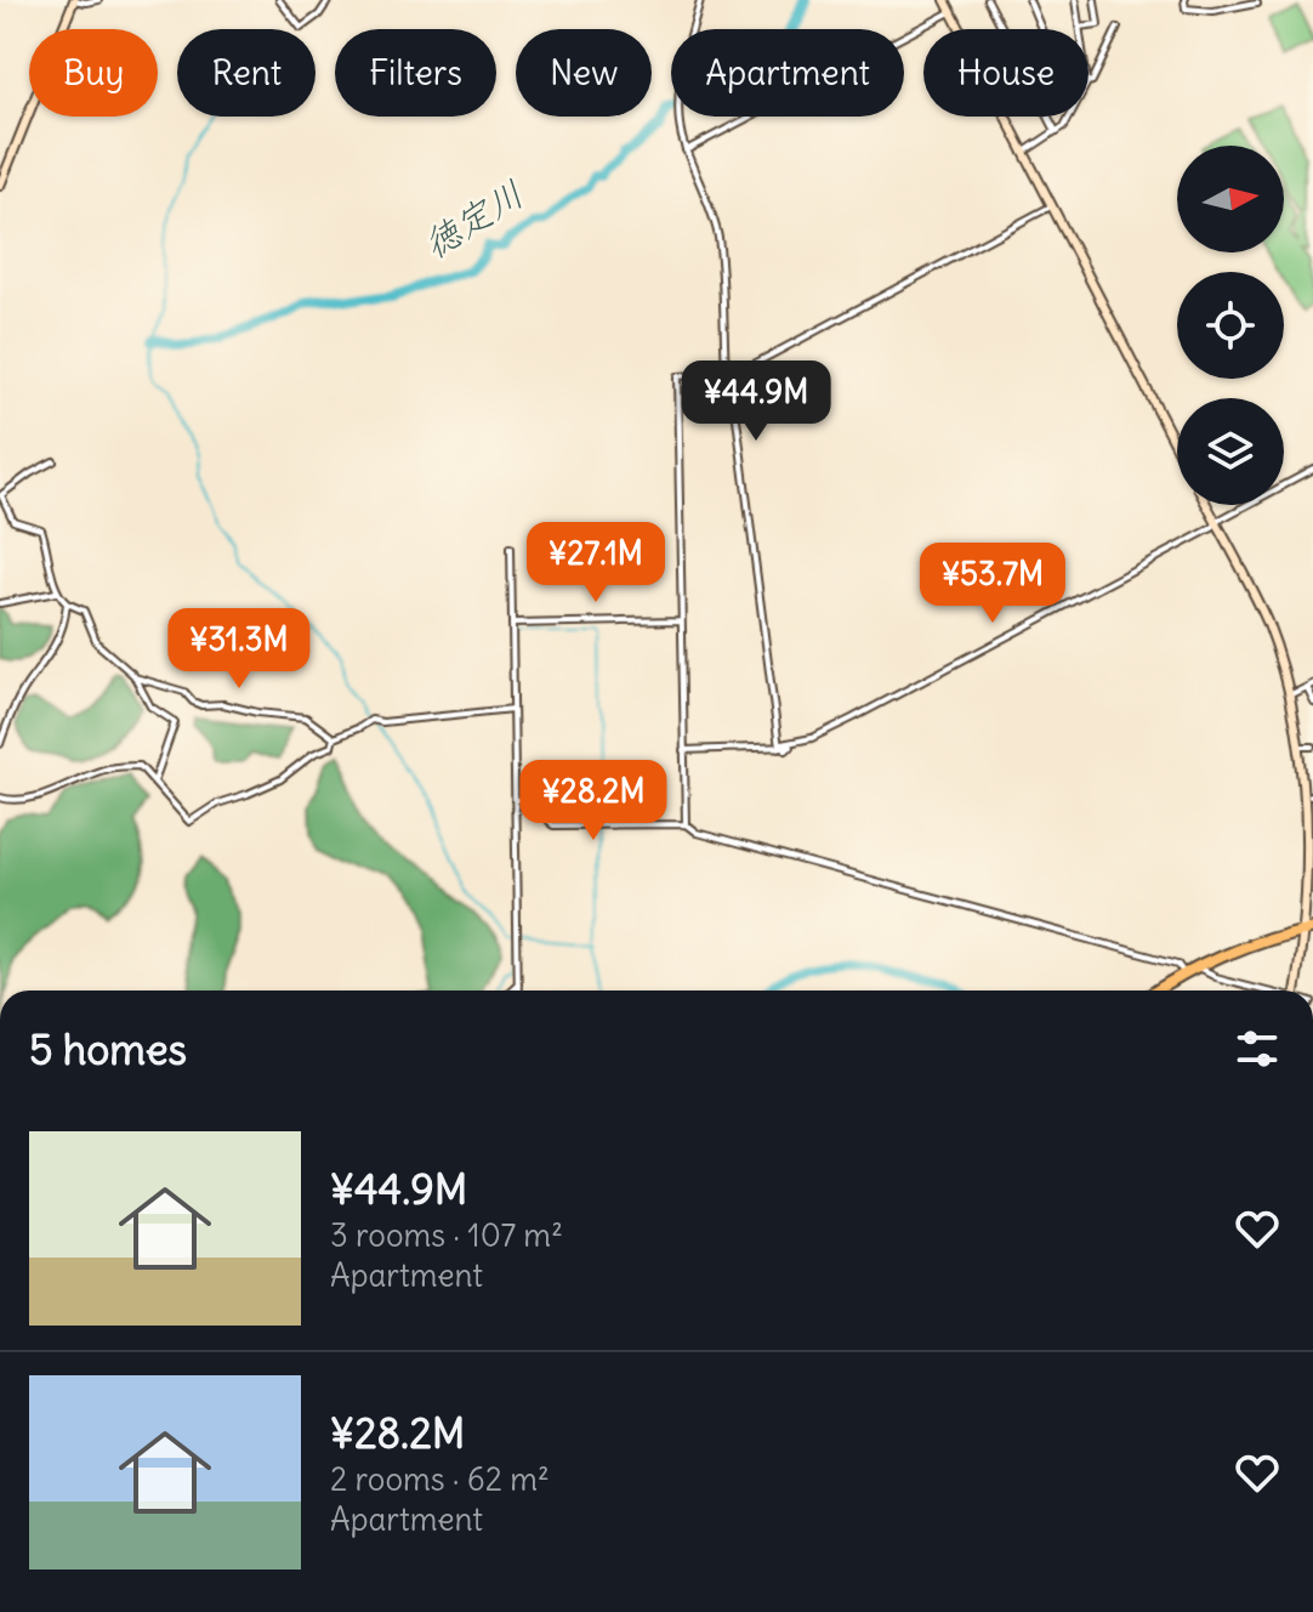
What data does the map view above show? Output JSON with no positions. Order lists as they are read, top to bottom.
{
  "water": ["徳定川"],
  "north": "right",
  "page": {
    "chip": [
      "Buy",
      "Rent",
      "Filters",
      "New",
      "Apartment",
      "House"
    ],
    "price": [
      "¥44.9M",
      "¥27.1M",
      "¥53.7M",
      "¥31.3M",
      "¥28.2M"
    ],
    "heading": "5 homes",
    "list": [
      {
        "name": "¥44.9M",
        "note": "3 rooms · 107 m² · Apartment"
      },
      {
        "name": "¥28.2M",
        "note": "2 rooms · 62 m² · Apartment"
      }
    ]
  }
}
